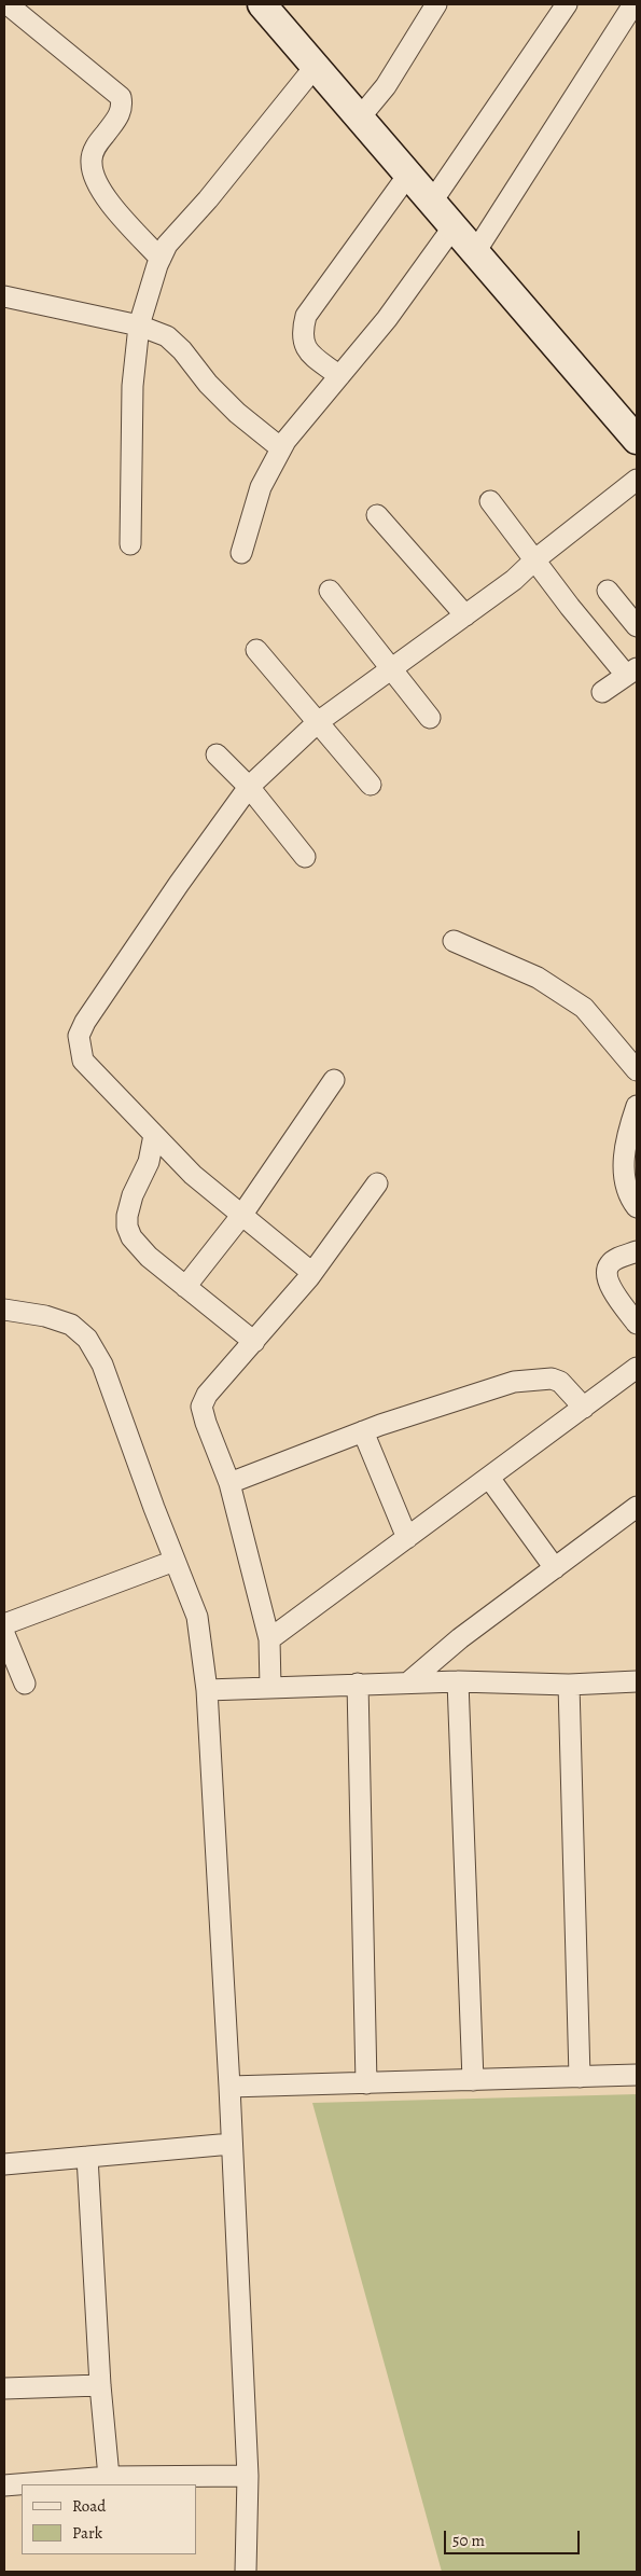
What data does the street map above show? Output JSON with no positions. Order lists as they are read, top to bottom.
{
  "legend": ["Road", "Park"],
  "scale_bar": "50 m"
}
